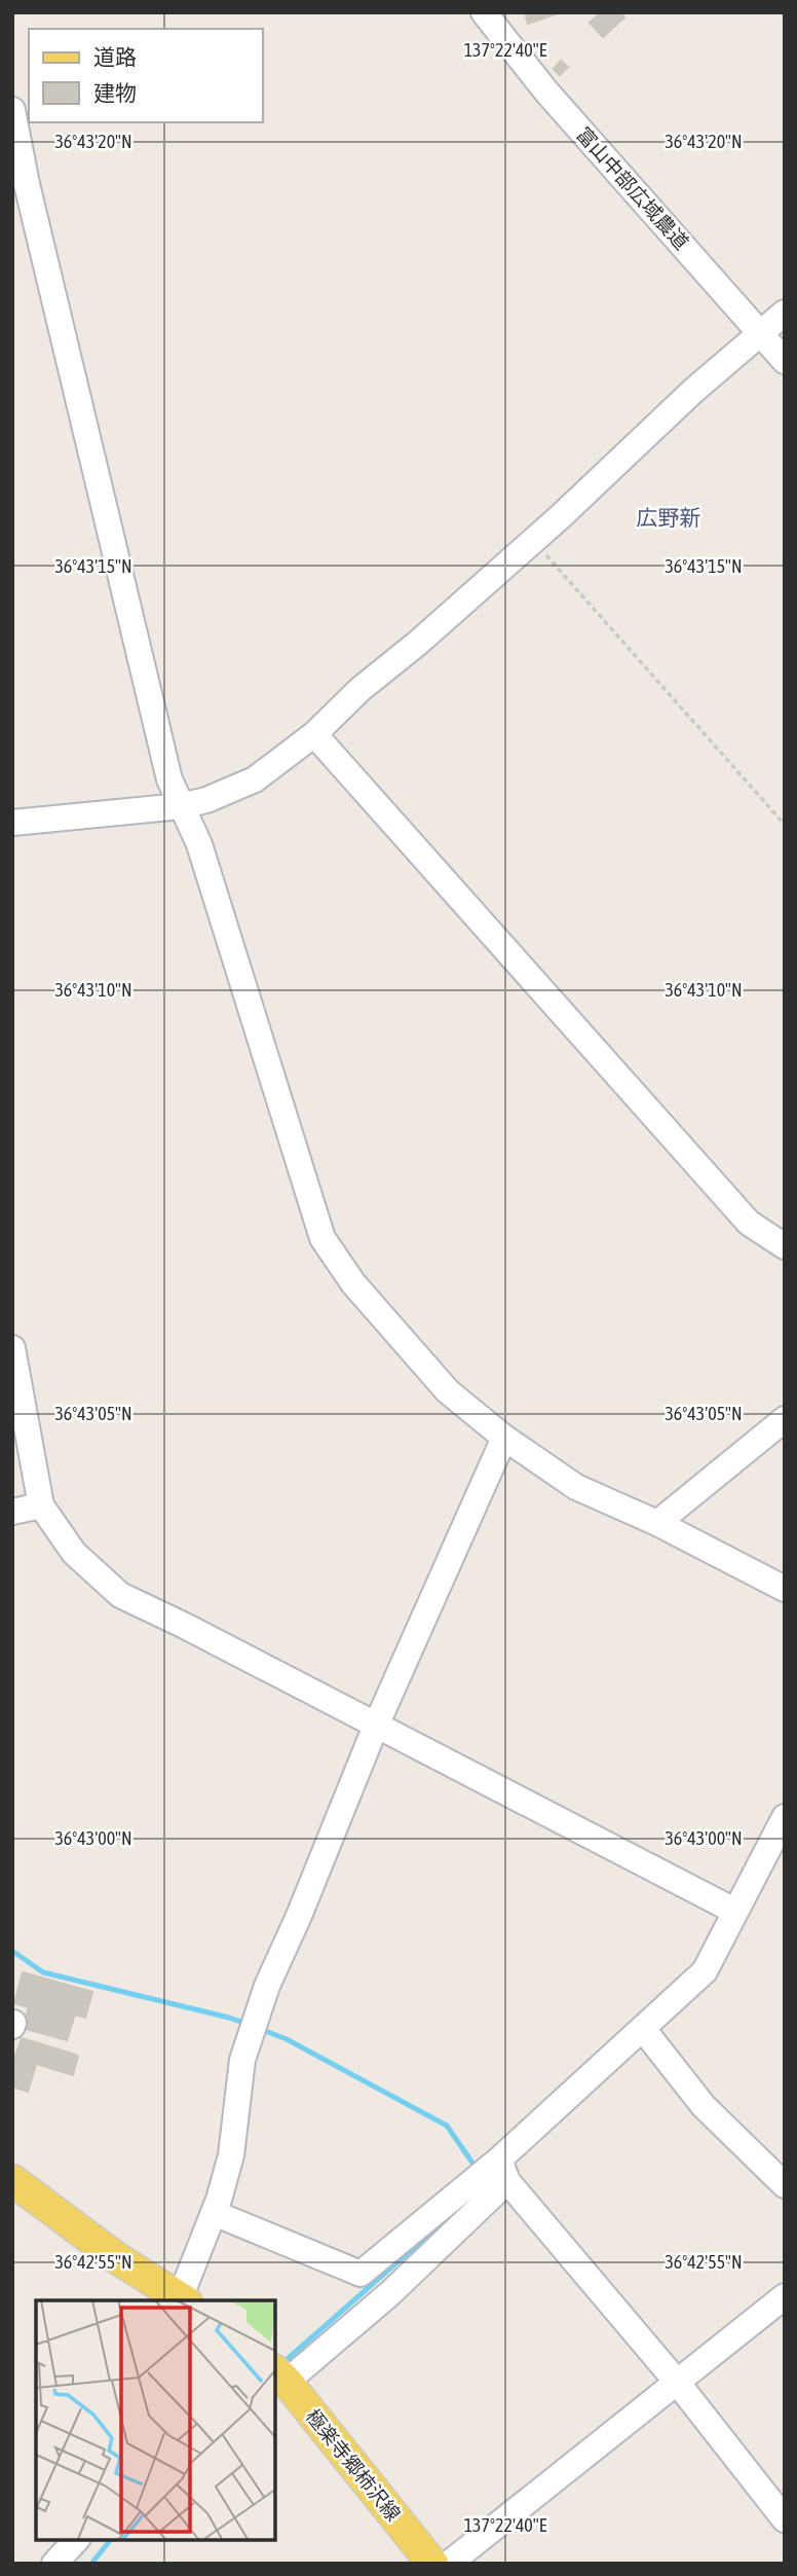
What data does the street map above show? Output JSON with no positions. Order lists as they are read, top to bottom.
{
  "streets": {
    "main road": ["極楽寺郷柿沢線"],
    "street": ["富山中部広域農道"]
  },
  "districts": ["広野新"],
  "legend": ["道路", "建物"],
  "coordinates": [
    "137°22'40\"E",
    "36°43'20\"N",
    "36°43'15\"N",
    "36°43'10\"N",
    "36°43'05\"N",
    "36°43'00\"N",
    "36°42'55\"N"
  ]
}
